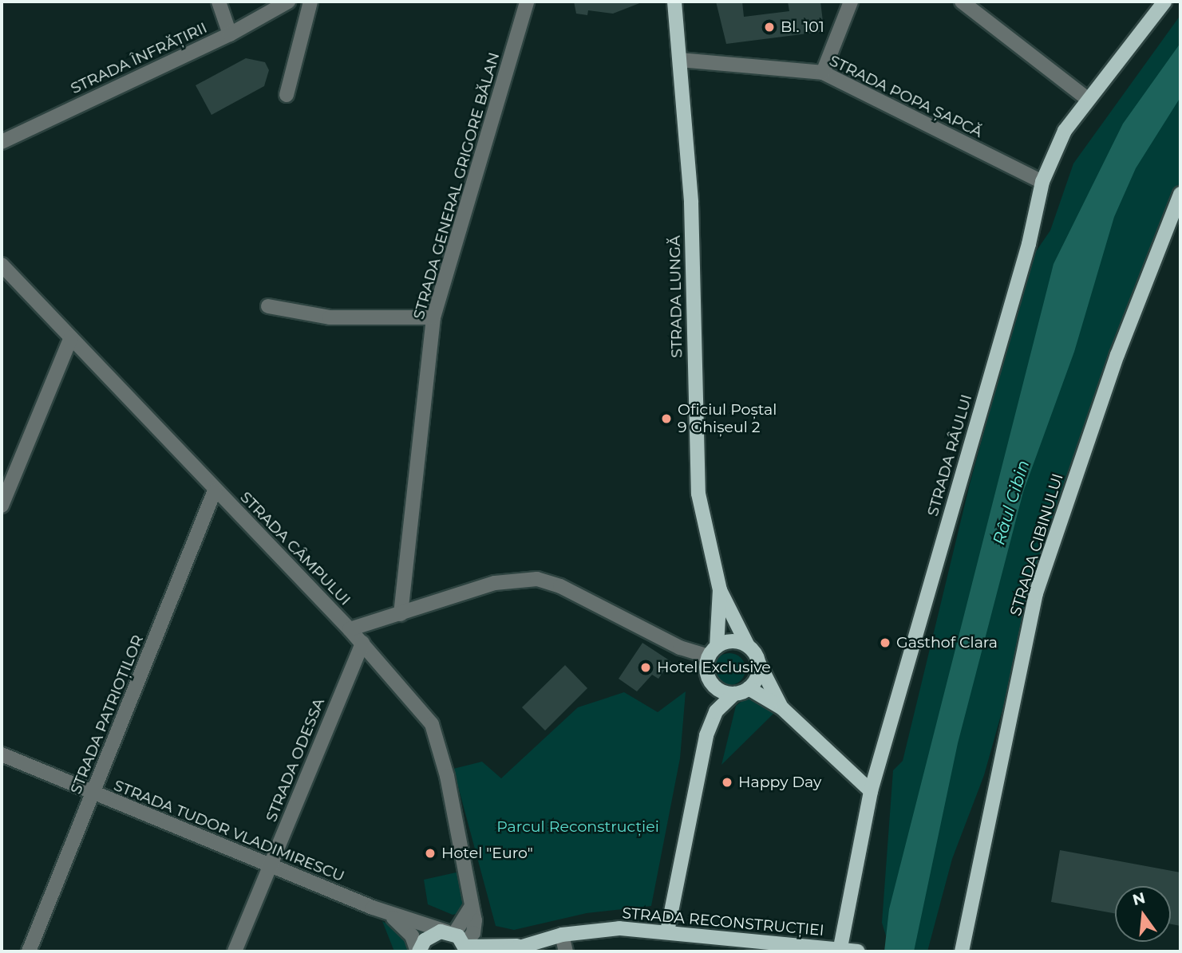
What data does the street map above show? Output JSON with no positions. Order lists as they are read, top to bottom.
{
  "streets": {
    "main road": [
      "STRADA LUNGĂ",
      "STRADA RÂULUI",
      "STRADA CIBINULUI",
      "STRADA RECONSTRUCȚIEI"
    ],
    "street": [
      "STRADA ÎNFRĂȚIRII",
      "STRADA POPA ȘAPCĂ",
      "STRADA GENERAL GRIGORE BĂLAN",
      "STRADA CÂMPULUI",
      "STRADA PATRIOȚILOR",
      "STRADA ODESSA",
      "STRADA TUDOR VLADIMIRESCU"
    ]
  },
  "crossings": [
    ["STRADA POPA ȘAPCĂ", "STRADA LUNGĂ"],
    ["STRADA POPA ȘAPCĂ", "STRADA RÂULUI"],
    ["STRADA RÂULUI", "STRADA RECONSTRUCȚIEI"],
    ["STRADA CÂMPULUI", "STRADA PATRIOȚILOR"],
    ["STRADA CÂMPULUI", "STRADA ODESSA"],
    ["STRADA CÂMPULUI", "STRADA TUDOR VLADIMIRESCU"],
    ["STRADA CÂMPULUI", "STRADA RECONSTRUCȚIEI"],
    ["STRADA PATRIOȚILOR", "STRADA TUDOR VLADIMIRESCU"],
    ["STRADA ODESSA", "STRADA TUDOR VLADIMIRESCU"],
    ["STRADA TUDOR VLADIMIRESCU", "STRADA RECONSTRUCȚIEI"]
  ],
  "water": ["Râul Cibin"],
  "parks": ["Parcul Reconstrucției"],
  "places": [
    "Bl. 101",
    "Oficiul Poștal 9 Ghișeul 2",
    "Gasthof Clara",
    "Hotel Exclusive",
    "Happy Day",
    "Hotel \"Euro\""
  ],
  "north": "top"
}
